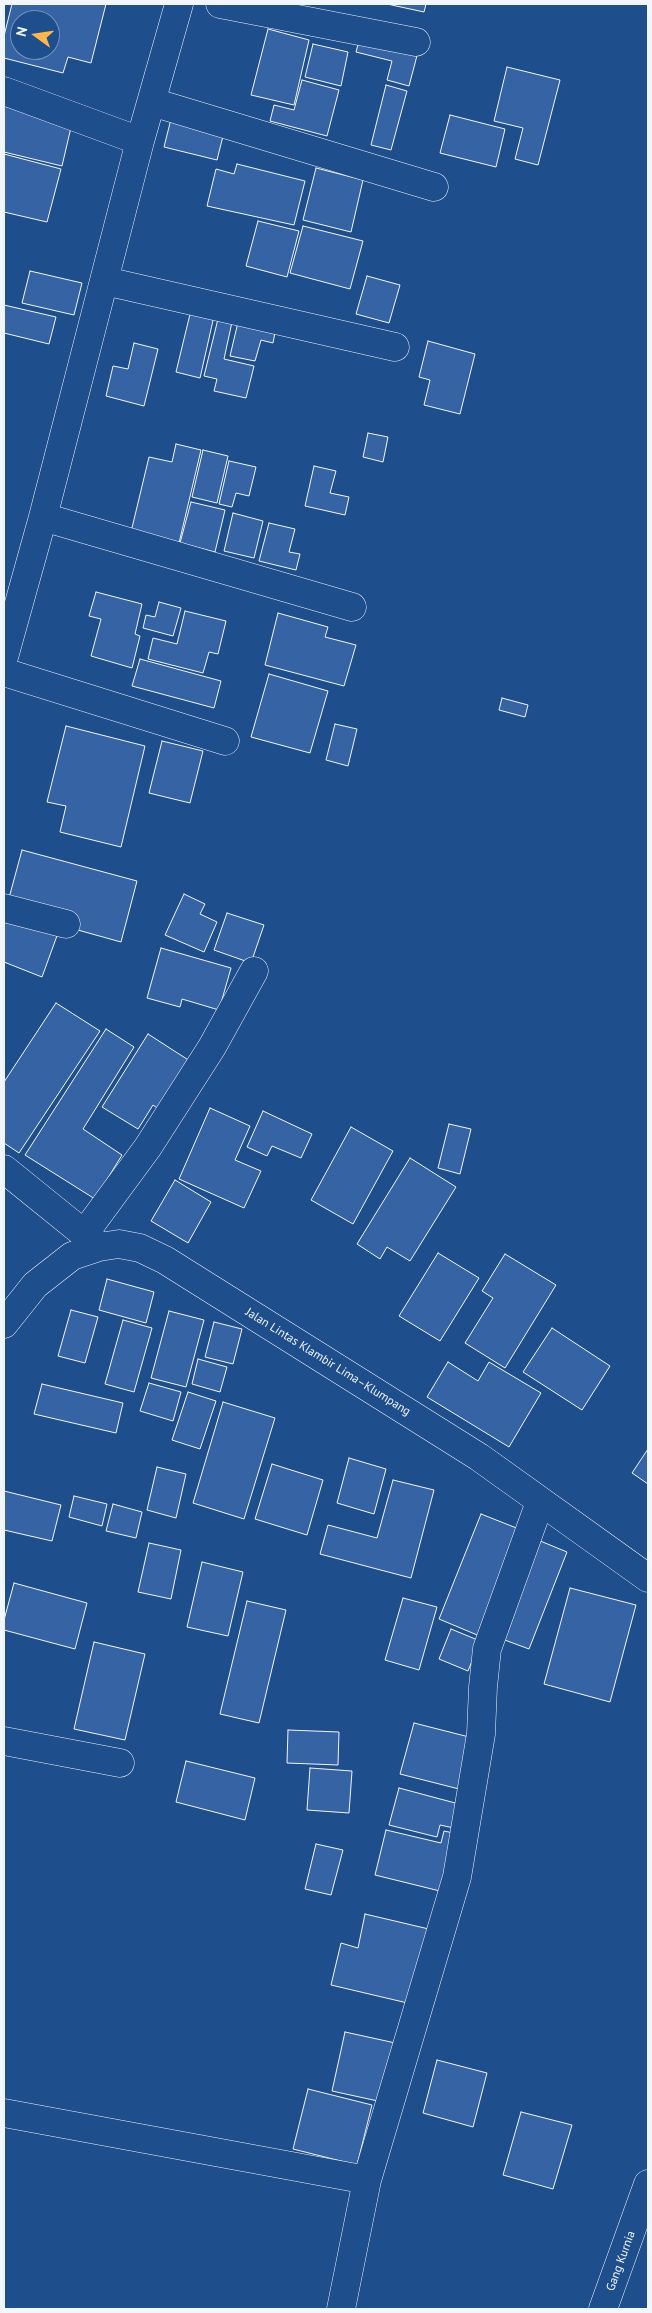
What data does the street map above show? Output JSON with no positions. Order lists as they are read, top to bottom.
{
  "streets": {
    "street": ["Jalan Lintas Klambir Lima–Klumpang", "Gang Kurnia"]
  },
  "north": "left"
}
